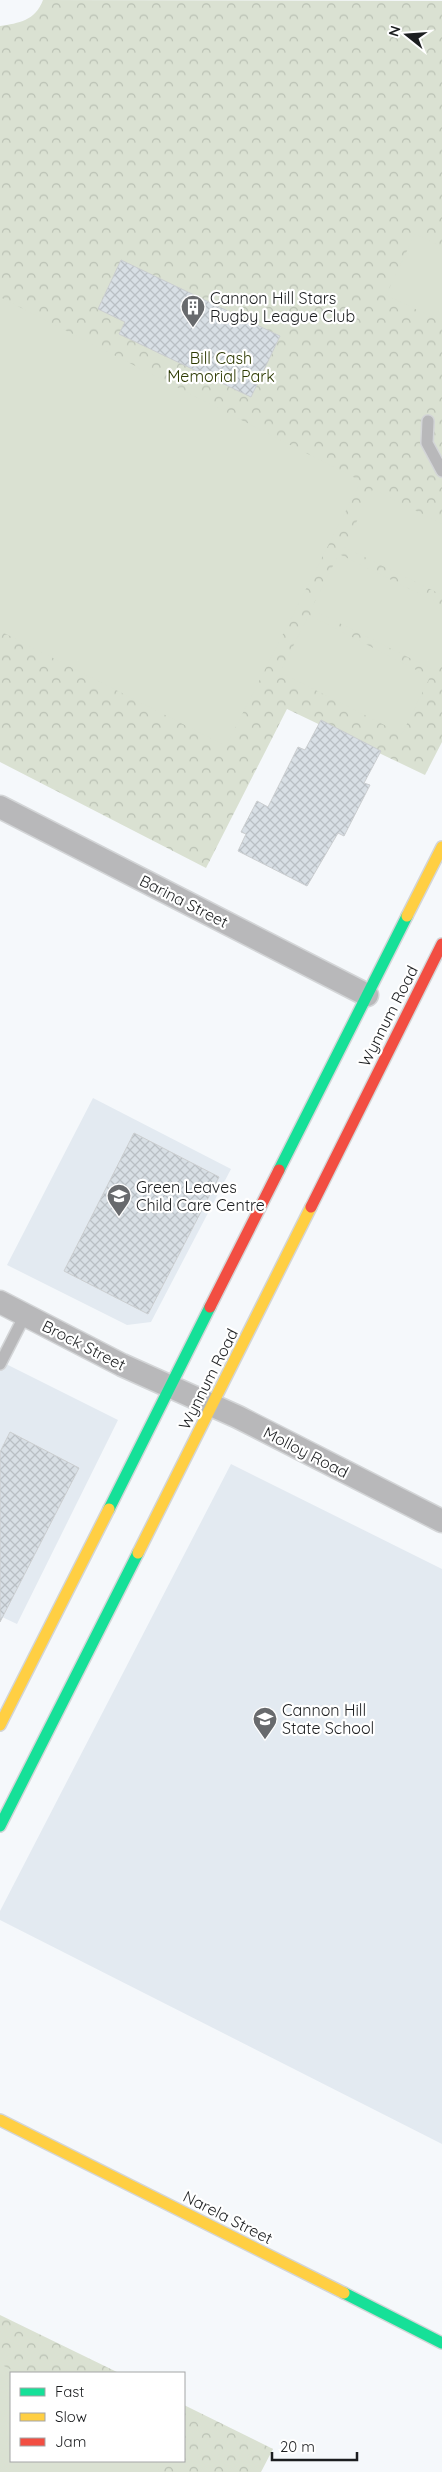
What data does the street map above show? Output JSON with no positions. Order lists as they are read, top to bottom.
{
  "streets": {
    "main road": ["Wynnum Road", "Narela Street"],
    "street": ["Barina Street", "Brock Street", "Molloy Road"]
  },
  "crossings": [
    ["Barina Street", "Wynnum Road"],
    ["Wynnum Road", "Brock Street"],
    ["Wynnum Road", "Molloy Road"],
    ["Brock Street", "Molloy Road"]
  ],
  "parks": ["Bill Cash Memorial Park"],
  "places": {
    "building": ["Cannon Hill Stars Rugby League Club"],
    "school or university": ["Green Leaves Child Care Centre", "Cannon Hill State School"]
  },
  "legend": ["Fast", "Slow", "Jam"],
  "scale_bar": "20 m",
  "north": "left"
}
